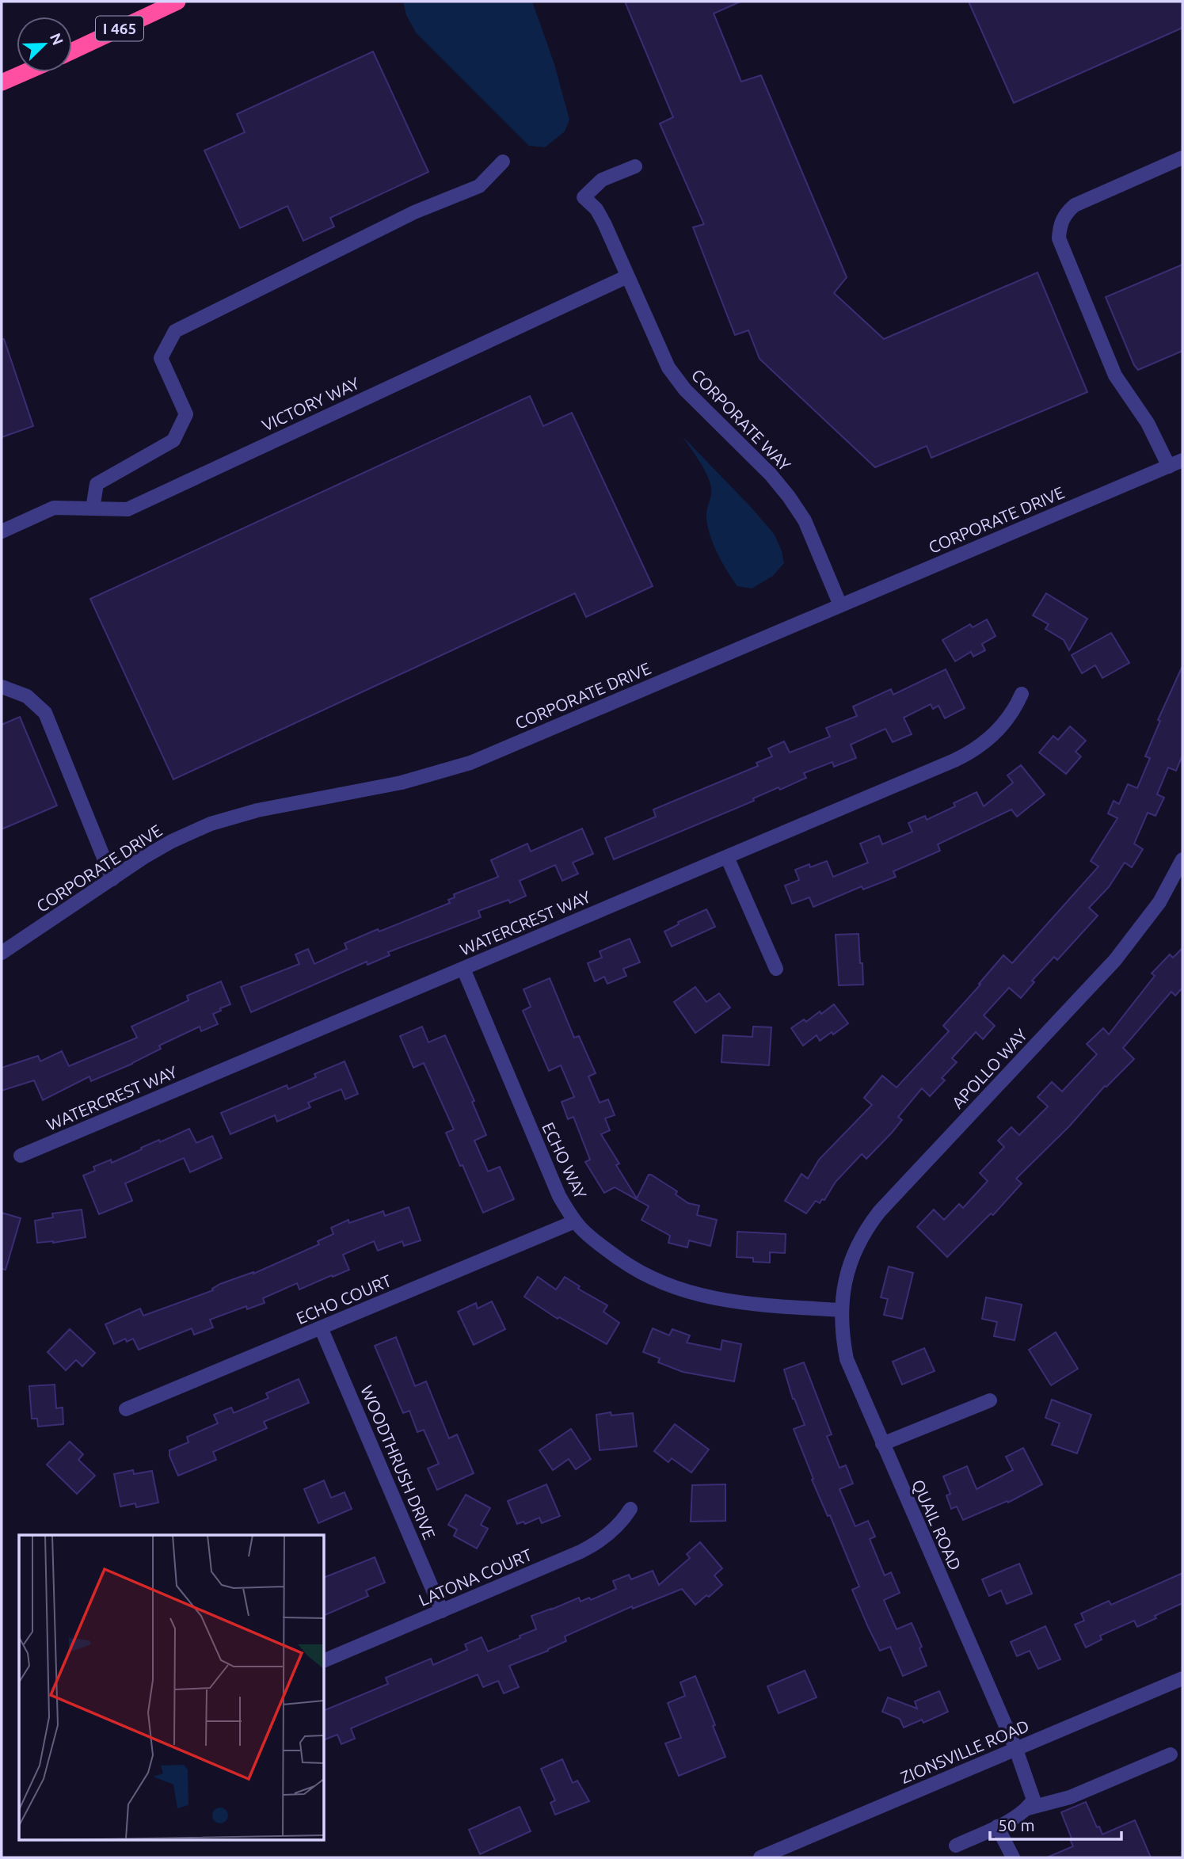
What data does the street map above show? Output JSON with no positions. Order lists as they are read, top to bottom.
{
  "streets": {
    "highway": ["I 465"],
    "street": [
      "VICTORY WAY",
      "CORPORATE WAY",
      "CORPORATE DRIVE",
      "WATERCREST WAY",
      "APOLLO WAY",
      "ECHO WAY",
      "ECHO COURT",
      "WOODTHRUSH DRIVE",
      "QUAIL ROAD",
      "LATONA COURT",
      "ZIONSVILLE ROAD"
    ]
  },
  "crossings": [
    ["VICTORY WAY", "CORPORATE WAY"],
    ["CORPORATE WAY", "CORPORATE DRIVE"],
    ["WATERCREST WAY", "ECHO WAY"],
    ["APOLLO WAY", "ECHO WAY"],
    ["APOLLO WAY", "QUAIL ROAD"],
    ["ECHO WAY", "ECHO COURT"],
    ["ECHO WAY", "QUAIL ROAD"],
    ["ECHO COURT", "WOODTHRUSH DRIVE"],
    ["WOODTHRUSH DRIVE", "LATONA COURT"],
    ["QUAIL ROAD", "ZIONSVILLE ROAD"]
  ],
  "scale_bar": "50 m",
  "north": "top right"
}
